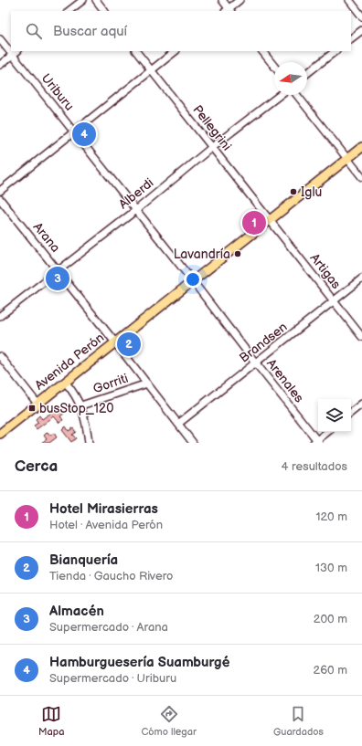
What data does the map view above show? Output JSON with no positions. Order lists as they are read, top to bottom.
{
  "streets": {
    "main road": ["Avenida Perón"],
    "street": [
      "Uriburu",
      "Pellegrini",
      "Alberdi",
      "Arana",
      "Artigas",
      "Brandsen",
      "Arenales",
      "Gorriti"
    ]
  },
  "crossings": [
    ["Uriburu", "Alberdi"],
    ["Uriburu", "Avenida Perón"],
    ["Uriburu", "Arenales"],
    ["Pellegrini", "Alberdi"],
    ["Pellegrini", "Artigas"],
    ["Pellegrini", "Avenida Perón"],
    ["Alberdi", "Arana"],
    ["Arana", "Brandsen"],
    ["Arana", "Avenida Perón"],
    ["Arana", "Gorriti"],
    ["Artigas", "Brandsen"],
    ["Artigas", "Avenida Perón"],
    ["Brandsen", "Arenales"],
    ["Avenida Perón", "Arenales"]
  ],
  "places": {
    "other": ["Iglu", "Lavandría"],
    "transit": ["busStop_120"]
  },
  "north": "left",
  "page": {
    "search": "Buscar aquí",
    "pins": [
      "4",
      "1",
      "3",
      "2"
    ],
    "heading": ["Cerca", "4 resultados"],
    "list": [
      {
        "mark": "1",
        "name": "Hotel Mirasierras",
        "note": "Hotel · Avenida Perón",
        "value": "120 m"
      },
      {
        "mark": "2",
        "name": "Bianquería",
        "note": "Tienda · Gaucho Rivero",
        "value": "130 m"
      },
      {
        "mark": "3",
        "name": "Almacén",
        "note": "Supermercado · Arana",
        "value": "200 m"
      },
      {
        "mark": "4",
        "name": "Hamburguesería Suamburgé",
        "note": "Supermercado · Uriburu",
        "value": "260 m"
      }
    ],
    "nav": ["Mapa", "Cómo llegar", "Guardados"]
  }
}
